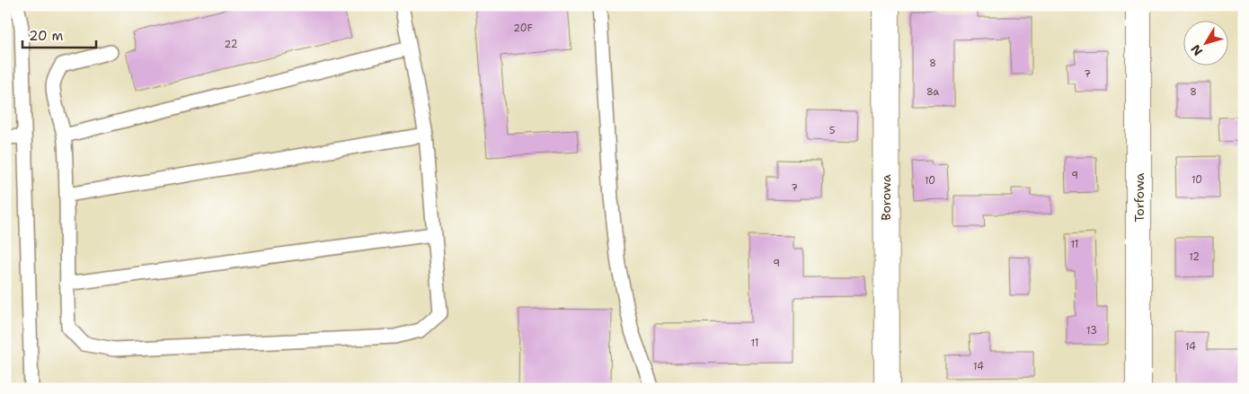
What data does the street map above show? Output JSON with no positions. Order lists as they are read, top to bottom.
{
  "streets": {
    "street": ["Borowa", "Torfowa"]
  },
  "house_numbers": [
    "20F",
    "22",
    "8",
    "7",
    "8a",
    "8",
    "5",
    "9",
    "10",
    "10",
    "7",
    "11",
    "12",
    "9",
    "13",
    "11",
    "14",
    "14"
  ],
  "scale_bar": "20 m",
  "north": "bottom left"
}
